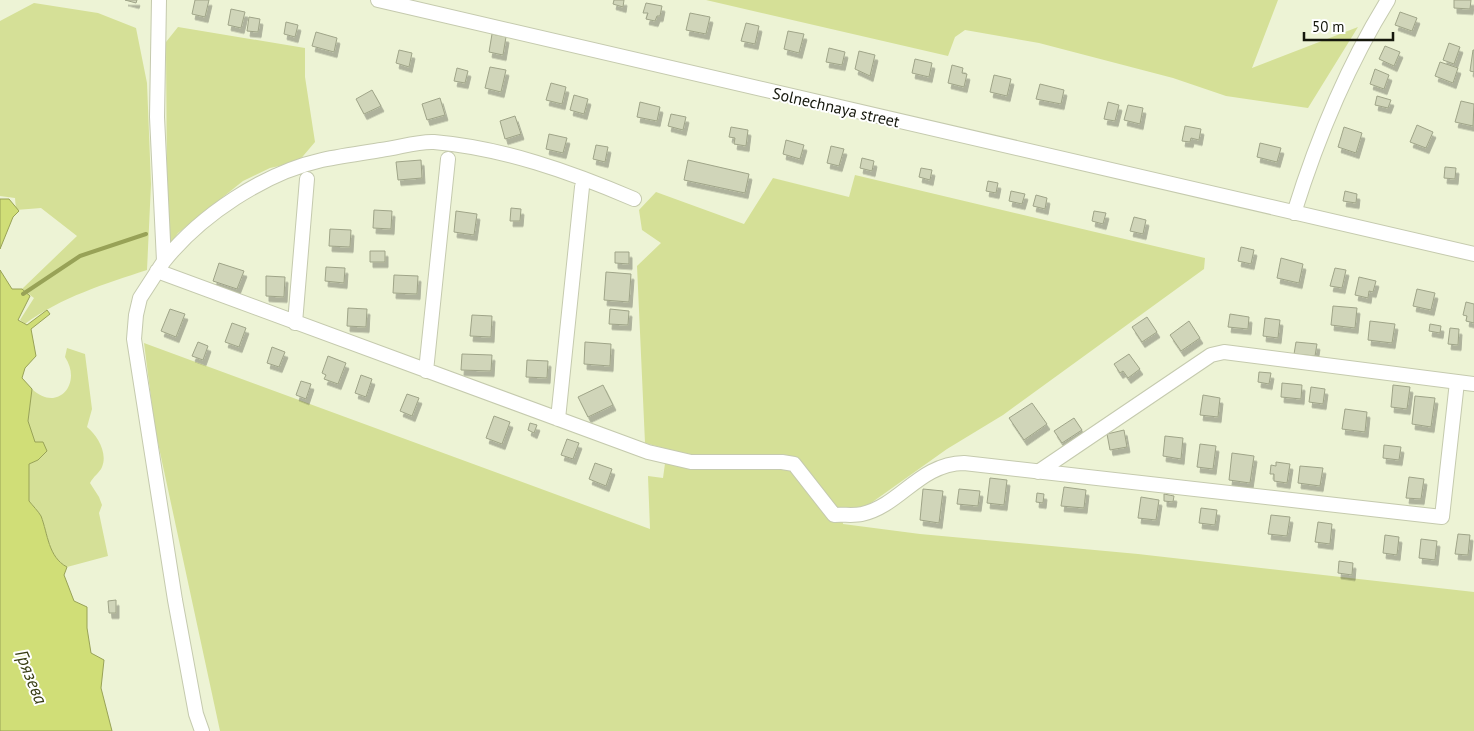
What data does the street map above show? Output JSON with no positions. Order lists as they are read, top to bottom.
{
  "streets": {
    "street": ["Solnechnaya street"]
  },
  "water": ["Грязева"],
  "scale_bar": "50 m"
}
